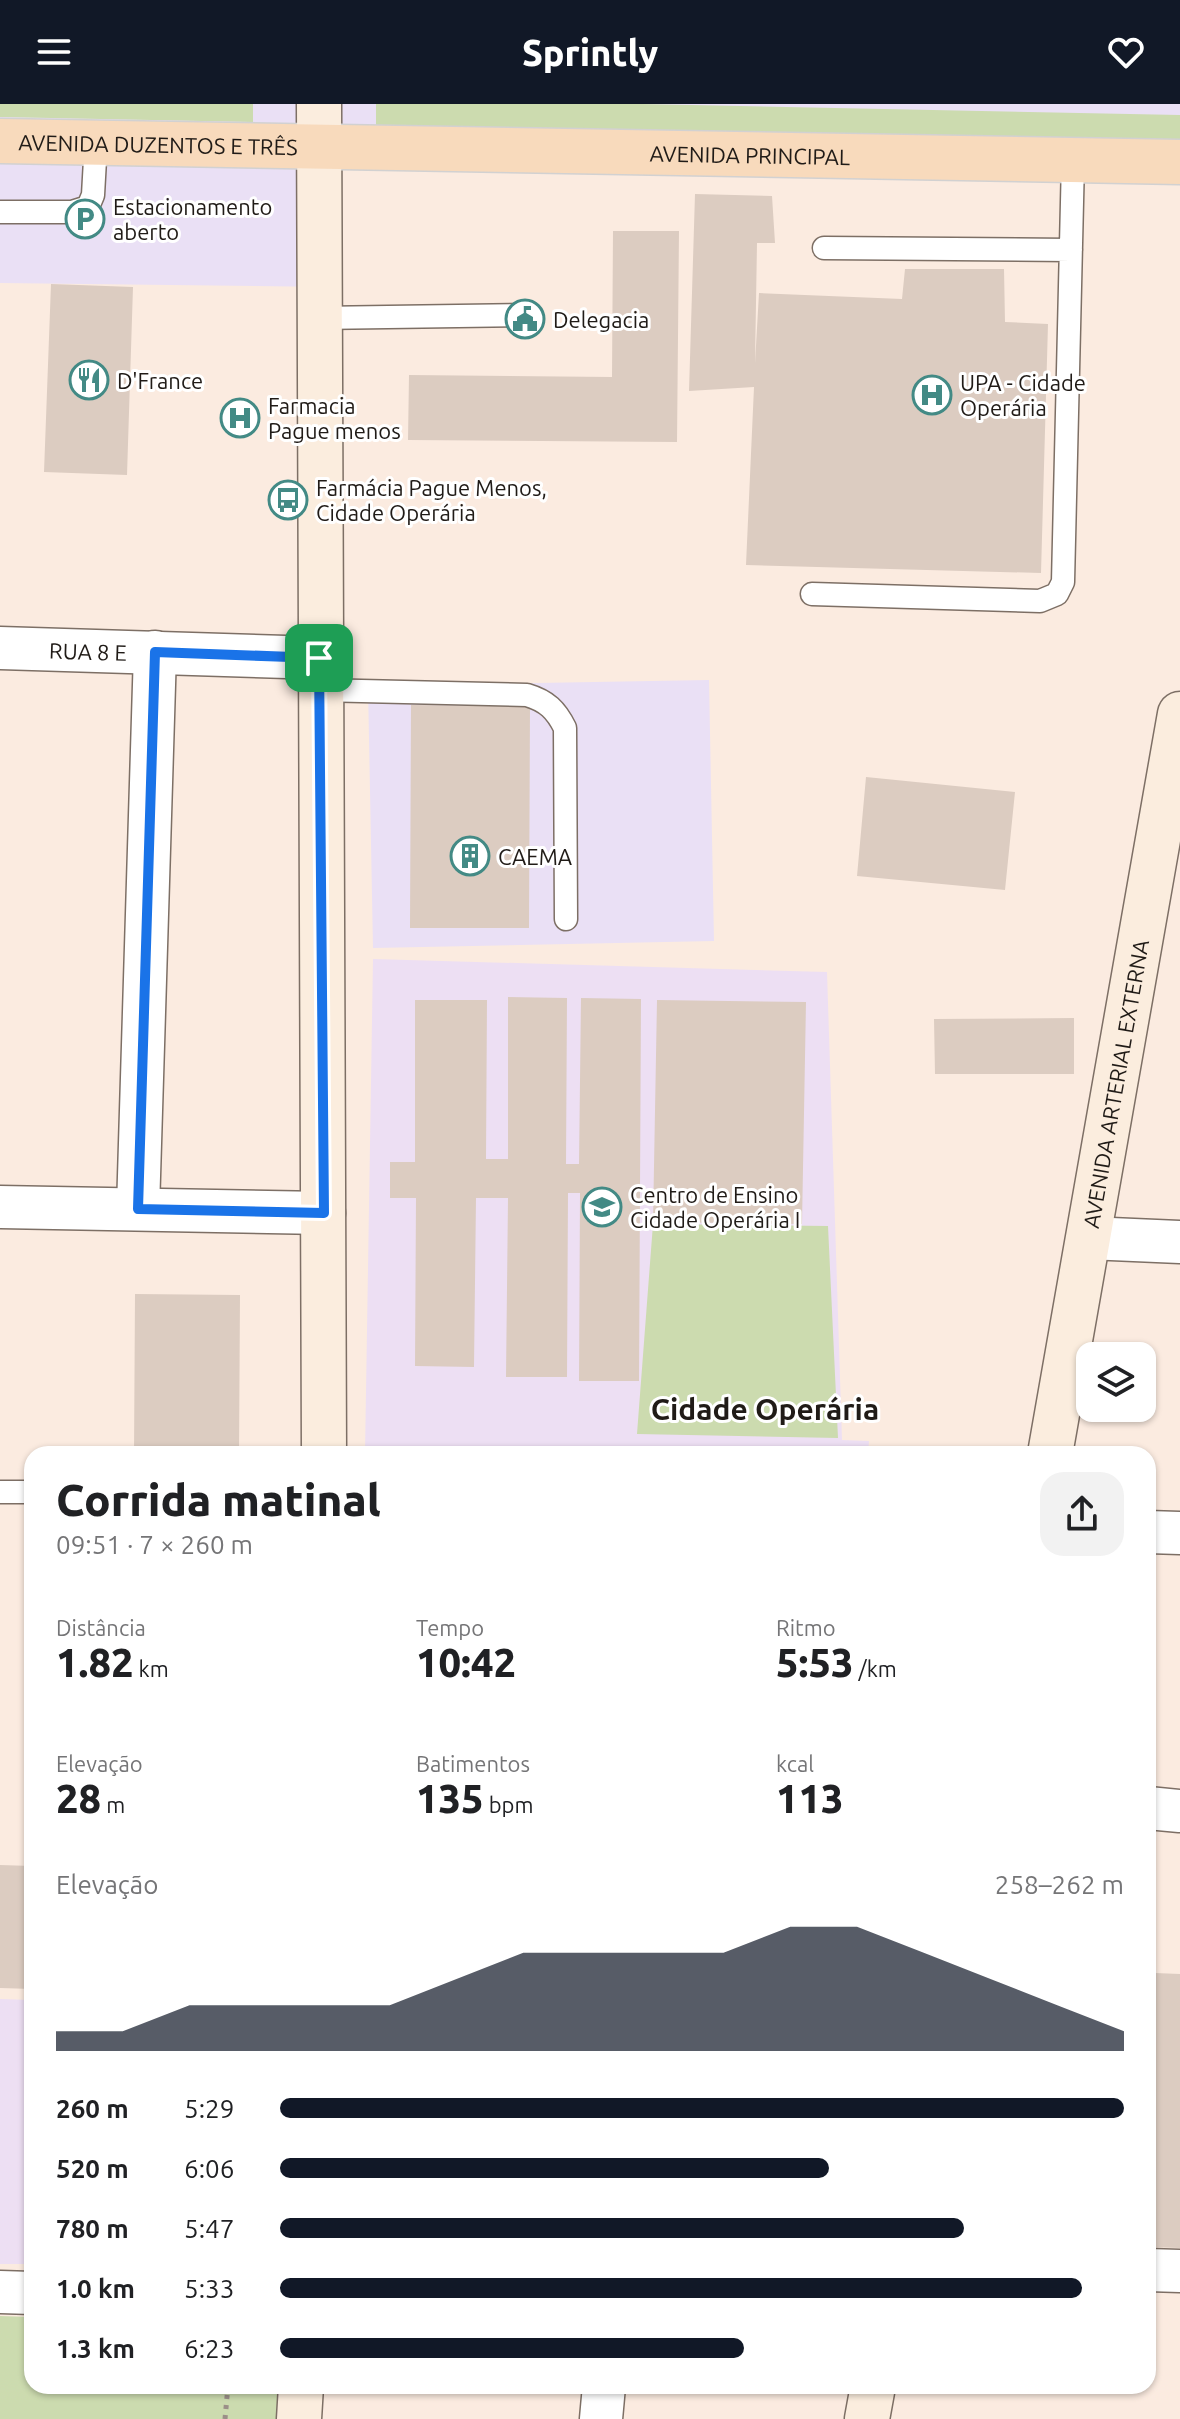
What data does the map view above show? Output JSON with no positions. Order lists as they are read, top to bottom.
{
  "streets": {
    "main road": ["AVENIDA DUZENTOS E TRÊS", "AVENIDA PRINCIPAL", "AVENIDA ARTERIAL EXTERNA"],
    "street": ["RUA 8 E"]
  },
  "crossings": [
    ["AVENIDA DUZENTOS E TRÊS", "AVENIDA PRINCIPAL"]
  ],
  "districts": ["Cidade Operária"],
  "places": {
    "parking": ["Estacionamento aberto"],
    "public building": ["Delegacia"],
    "restaurant": ["D'France"],
    "hospital": ["UPA - Cidade Operária", "Farmacia Pague menos"],
    "bus stop": ["Farmácia Pague Menos, Cidade Operária"],
    "building": ["CAEMA"],
    "school or university": ["Centro de Ensino Cidade Operária I"]
  },
  "page": {
    "header": "Sprintly",
    "heading": ["Corrida matinal", "09:51 · 7 × 260 m"],
    "stats": [
      ["Distância", "1.82 km"],
      ["Tempo", "10:42"],
      ["Ritmo", "5:53 /km"],
      ["Elevação", "28 m"],
      ["Batimentos", "135 bpm"],
      ["kcal", "113"]
    ],
    "chart": ["Elevação", "258–262 m"],
    "list": [
      {
        "name": "260 m",
        "note": "5:29"
      },
      {
        "name": "520 m",
        "note": "6:06"
      },
      {
        "name": "780 m",
        "note": "5:47"
      },
      {
        "name": "1.0 km",
        "note": "5:33"
      },
      {
        "name": "1.3 km",
        "note": "6:23"
      }
    ]
  }
}
